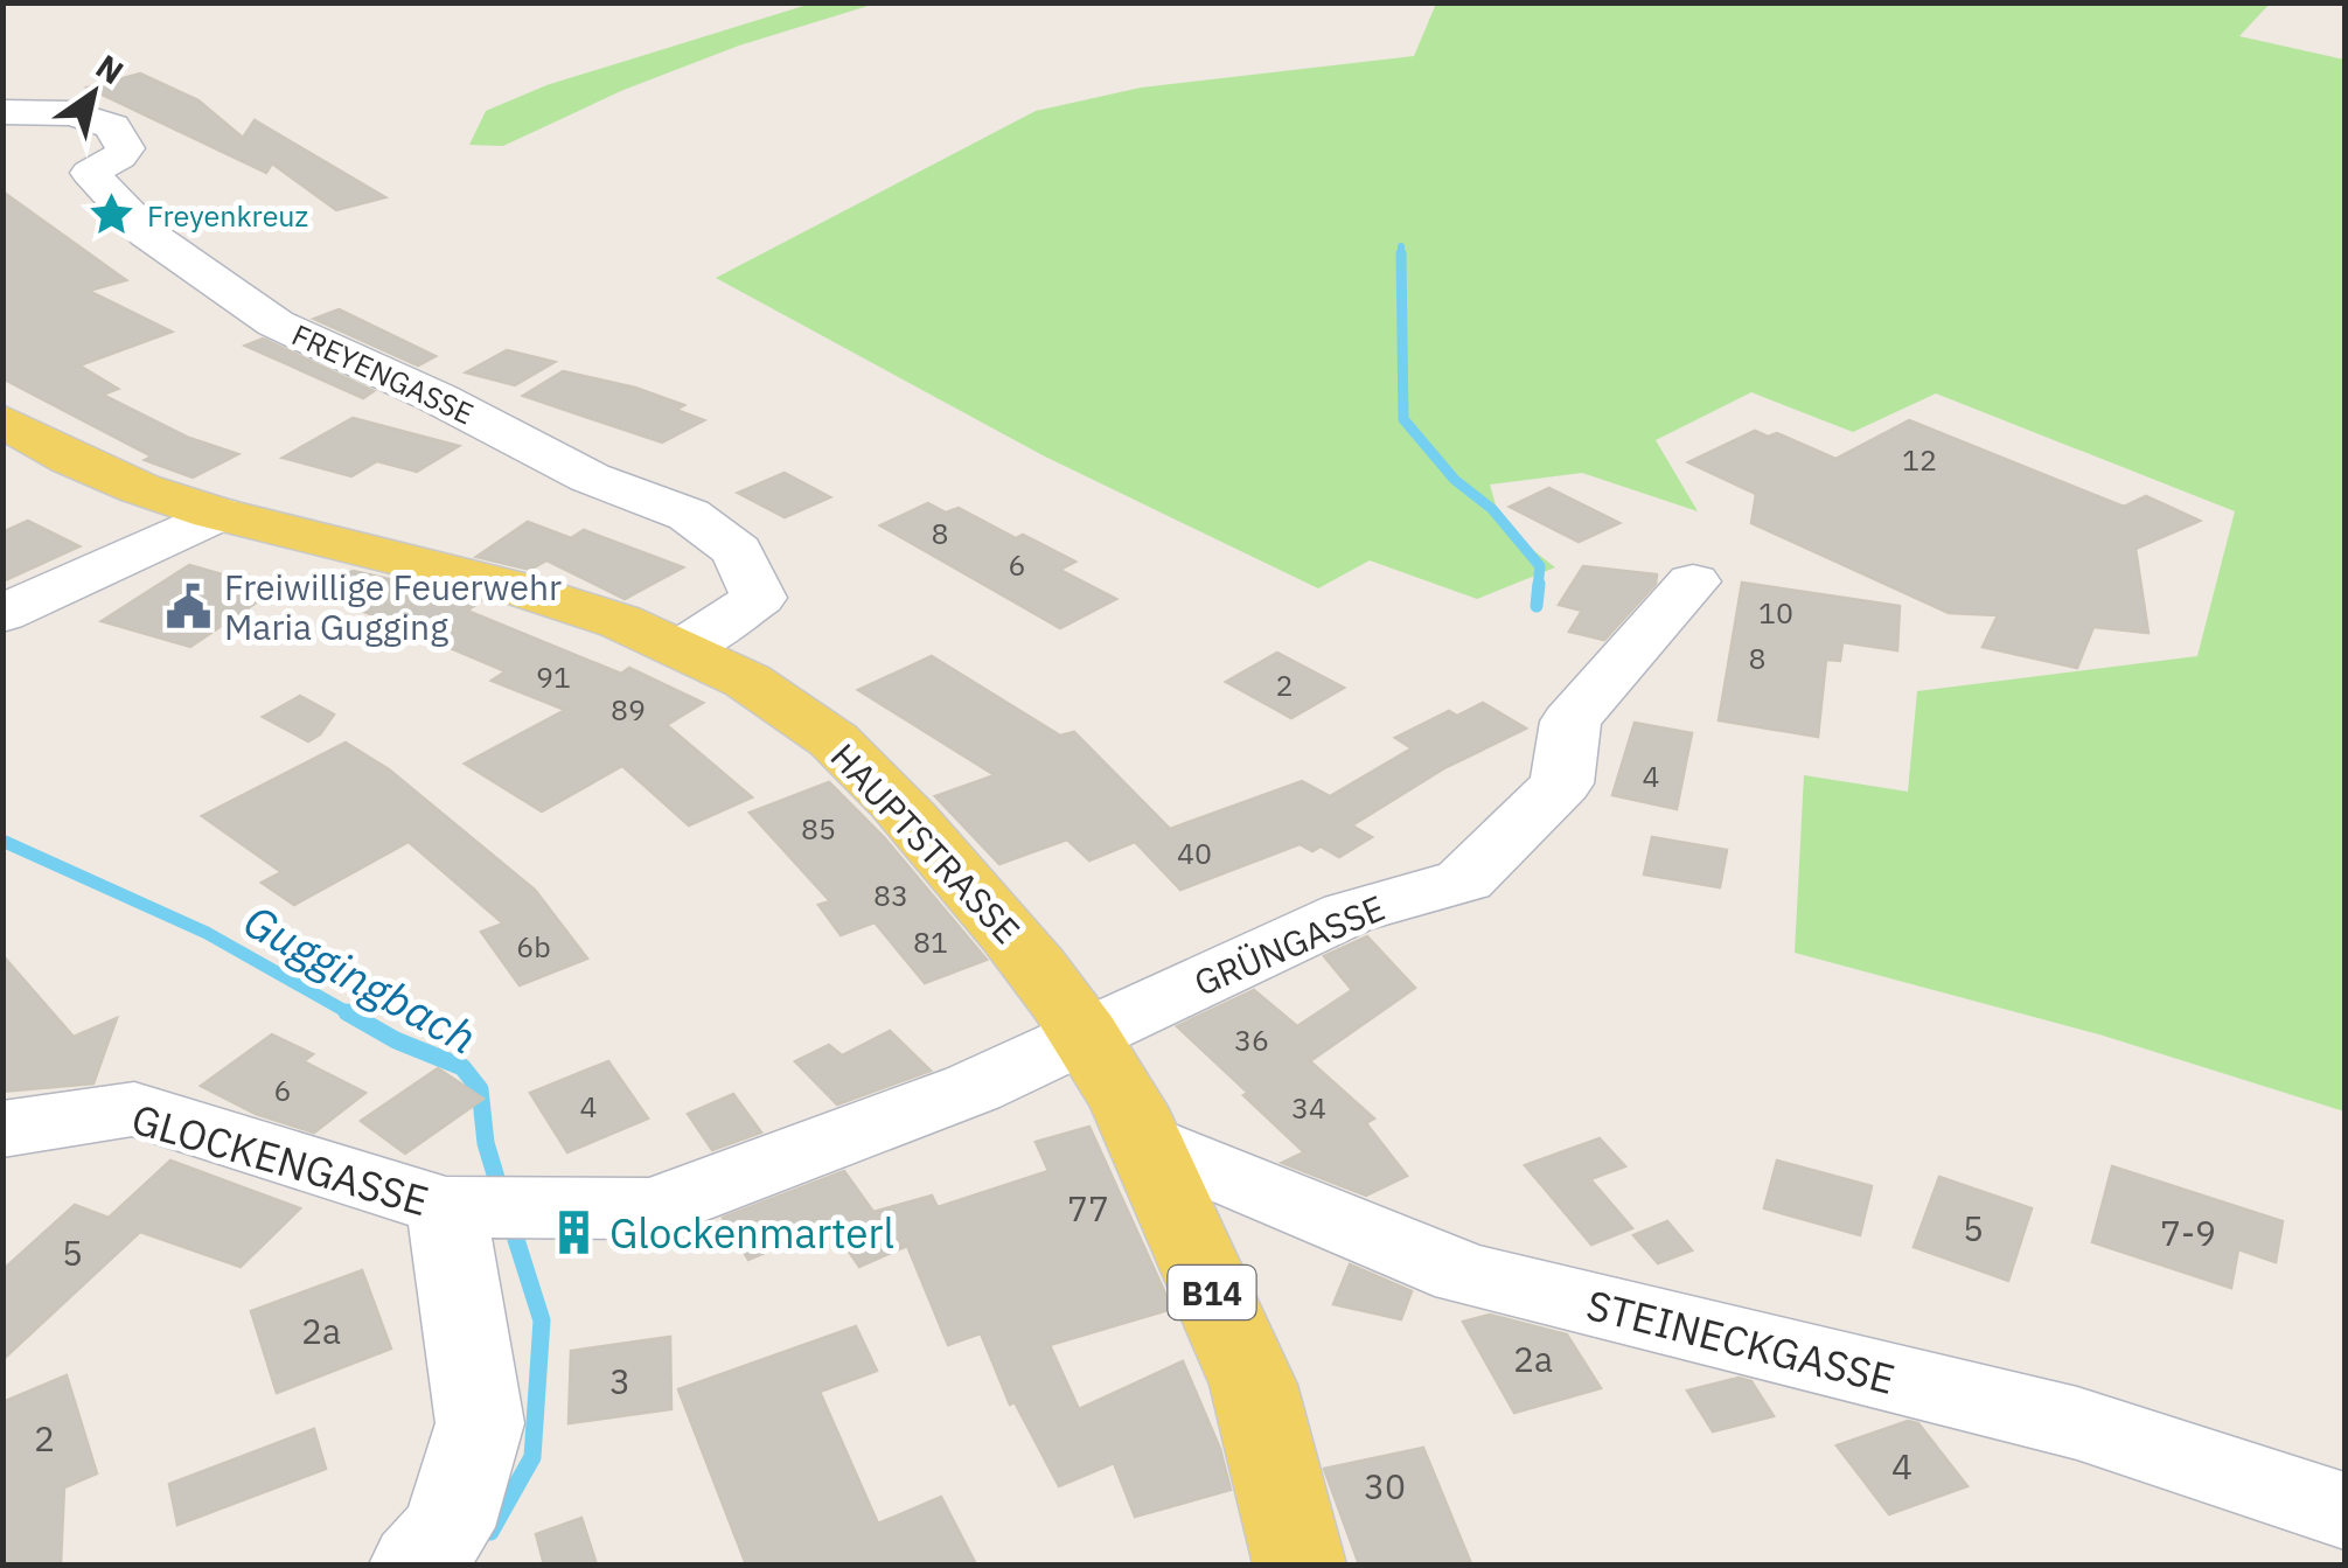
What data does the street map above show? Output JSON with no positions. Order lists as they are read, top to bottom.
{
  "streets": {
    "main road": ["HAUPTSTRASSE", "B14"],
    "street": [
      "FREYENGASSE",
      "GRÜNGASSE",
      "GLOCKENGASSE",
      "STEINECKGASSE"
    ]
  },
  "crossings": [
    ["FREYENGASSE", "HAUPTSTRASSE"],
    ["HAUPTSTRASSE", "GRÜNGASSE"],
    ["HAUPTSTRASSE", "GLOCKENGASSE"],
    ["HAUPTSTRASSE", "STEINECKGASSE"],
    ["GRÜNGASSE", "GLOCKENGASSE"]
  ],
  "water": ["Guggingbach"],
  "places": {
    "place": ["Freyenkreuz"],
    "public building": ["Freiwillige Feuerwehr Maria Gugging"],
    "building": ["Glockenmarterl"]
  },
  "house_numbers": [
    "12",
    "8",
    "6",
    "10",
    "8",
    "91",
    "2",
    "89",
    "4",
    "85",
    "40",
    "83",
    "81",
    "6b",
    "36",
    "6",
    "4",
    "34",
    "77",
    "5",
    "7-9",
    "5",
    "2a",
    "2a",
    "3",
    "2",
    "4",
    "30"
  ],
  "north": "top right"
}
